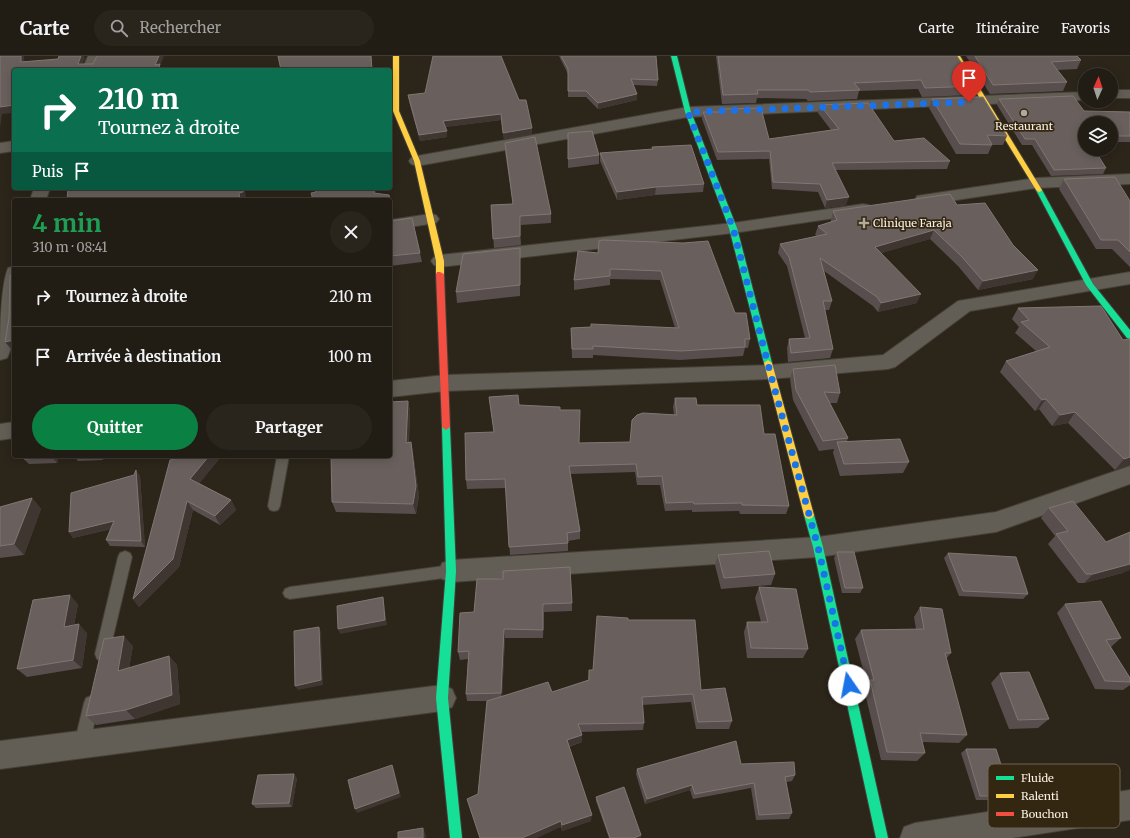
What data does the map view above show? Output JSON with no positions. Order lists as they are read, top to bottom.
{
  "places": {
    "other": ["Restaurant"],
    "health": ["Clinique Faraja"]
  },
  "legend": ["Fluide", "Ralenti", "Bouchon"],
  "north": "top",
  "page": {
    "header": "Carte",
    "search": "Rechercher",
    "nav": ["Carte", "Itinéraire", "Favoris"],
    "turn": ["210 m", "Tournez à droite"],
    "then": "Puis",
    "heading": ["4 min", "310 m · 08:41"],
    "list": [
      {
        "name": "Tournez à droite",
        "value": "210 m"
      },
      {
        "name": "Arrivée à destination",
        "value": "100 m"
      }
    ],
    "buttons": ["Quitter", "Partager"]
  }
}
